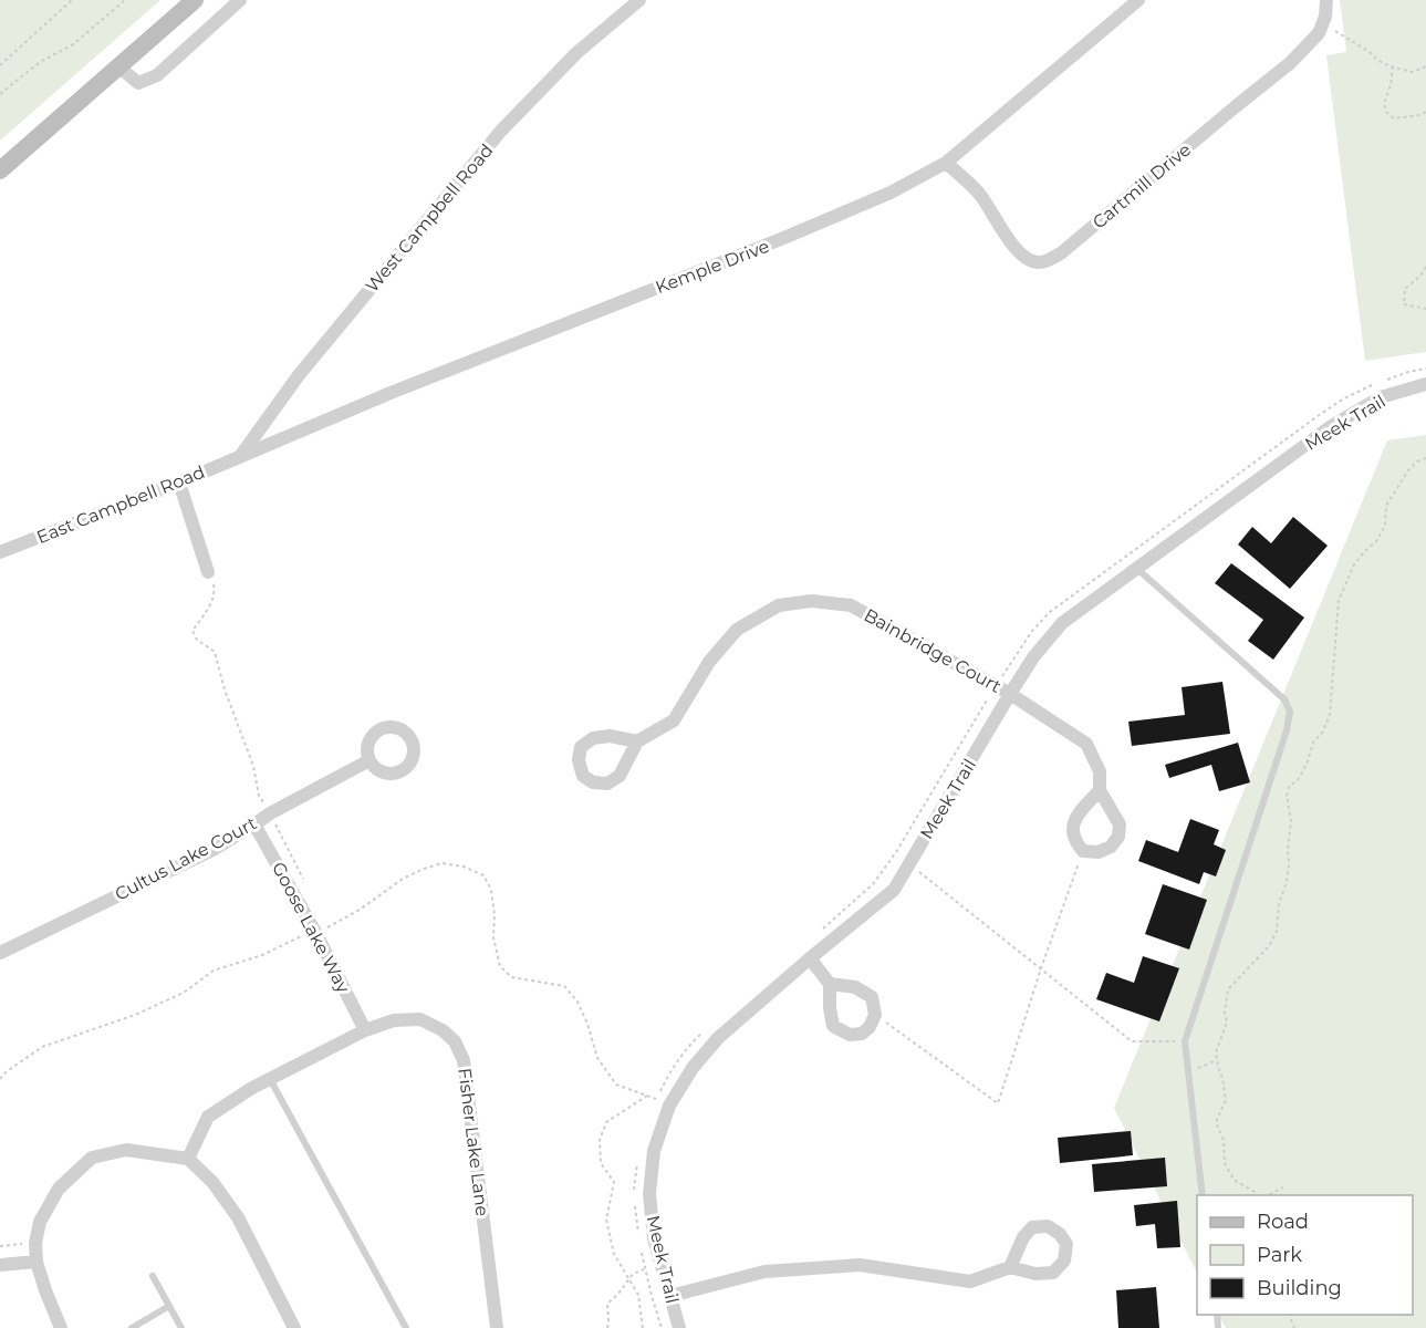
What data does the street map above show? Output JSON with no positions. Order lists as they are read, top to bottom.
{
  "streets": {
    "street": [
      "Cartmill Drive",
      "West Campbell Road",
      "Kemple Drive",
      "Meek Trail",
      "East Campbell Road",
      "Bainbridge Court",
      "Cultus Lake Court",
      "Goose Lake Way",
      "Fisher Lake Lane"
    ]
  },
  "crossings": [
    ["Cartmill Drive", "Kemple Drive"],
    ["West Campbell Road", "Kemple Drive"],
    ["West Campbell Road", "East Campbell Road"],
    ["Kemple Drive", "East Campbell Road"],
    ["Meek Trail", "Bainbridge Court"],
    ["Cultus Lake Court", "Goose Lake Way"],
    ["Goose Lake Way", "Fisher Lake Lane"]
  ],
  "legend": ["Road", "Park", "Building"]
}
